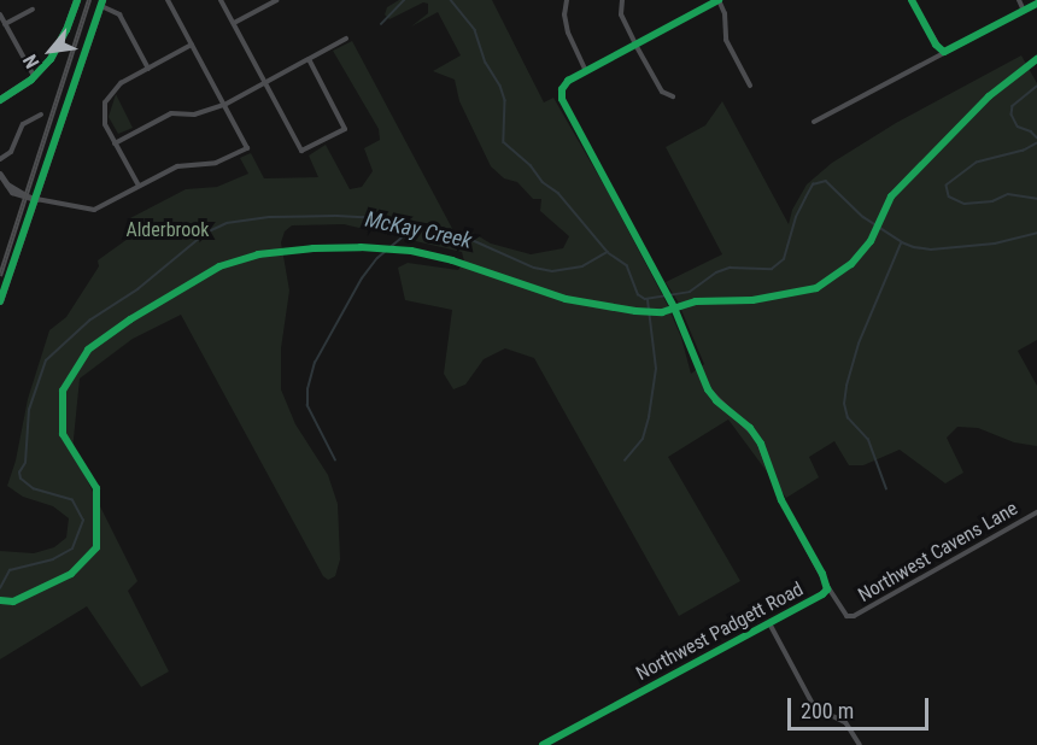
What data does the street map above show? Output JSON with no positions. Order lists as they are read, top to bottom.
{
  "streets": {
    "street": ["Northwest Cavens Lane", "Northwest Padgett Road"]
  },
  "crossings": [
    ["Northwest Cavens Lane", "Northwest Padgett Road"]
  ],
  "water": ["McKay Creek"],
  "parks": ["Alderbrook"],
  "scale_bar": "200 m",
  "north": "bottom left"
}
